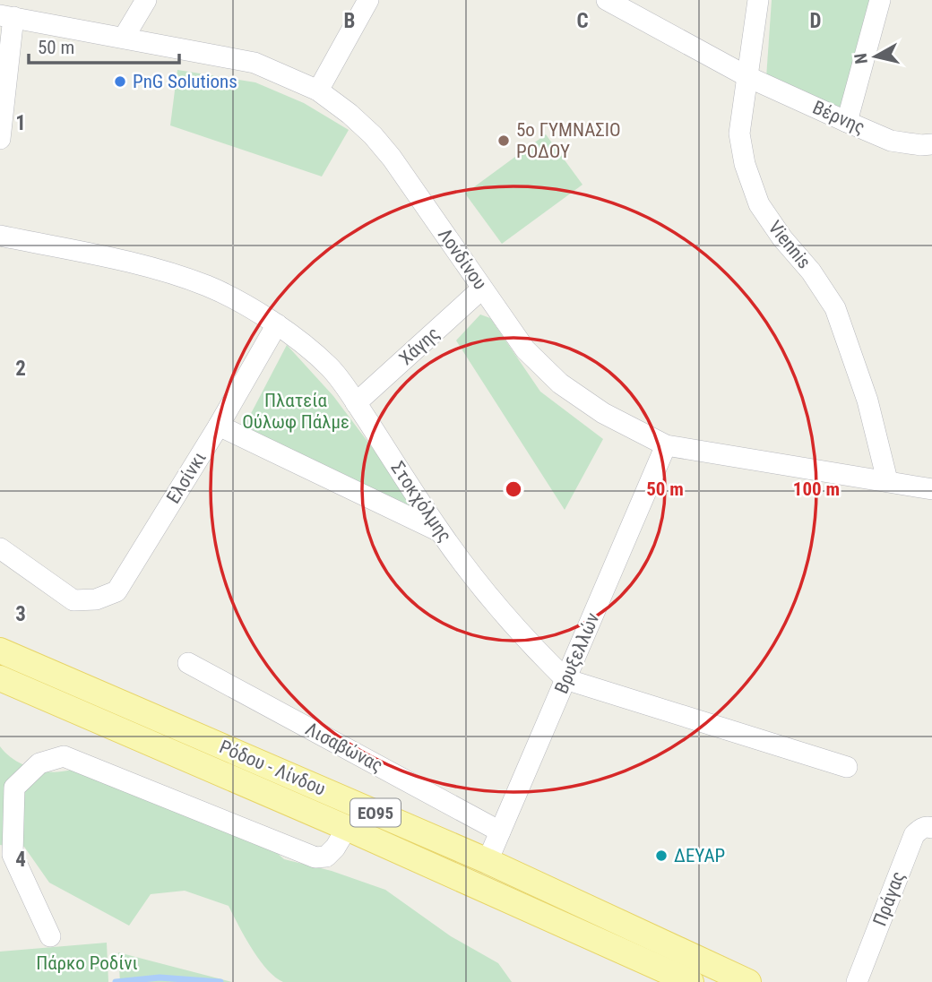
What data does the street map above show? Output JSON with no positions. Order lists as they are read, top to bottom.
{
  "streets": {
    "main road": ["Ρόδου - Λίνδου", "ΕΟ95"],
    "street": [
      "Βέρνης",
      "Viennis",
      "Λονδίνου",
      "Χάγης",
      "Ελσίνκι",
      "Στοκχόλμης",
      "Βρυξελλών",
      "Λισαβώνας",
      "Πράγας"
    ]
  },
  "crossings": [
    ["Βέρνης", "Viennis"],
    ["Viennis", "Λονδίνου"],
    ["Λονδίνου", "Χάγης"],
    ["Λονδίνου", "Βρυξελλών"],
    ["Χάγης", "Στοκχόλμης"],
    ["Ελσίνκι", "Στοκχόλμης"],
    ["Στοκχόλμης", "Βρυξελλών"],
    ["Βρυξελλών", "Λισαβώνας"],
    ["Βρυξελλών", "Ρόδου - Λίνδου"]
  ],
  "parks": ["Πλατεία Ούλωφ Πάλμε", "Πάρκο Ροδίνι"],
  "places": ["PnG Solutions", "5ο ΓΥΜΝΑΣΙΟ ΡΟΔΟΥ", "ΔΕΥΑΡ"],
  "scale_bar": "50 m",
  "north": "left",
  "grid": {
    "columns": ["B", "C", "D"],
    "rows": [
      "1",
      "2",
      "3",
      "4"
    ]
  },
  "rings": ["50 m", "100 m"]
}
